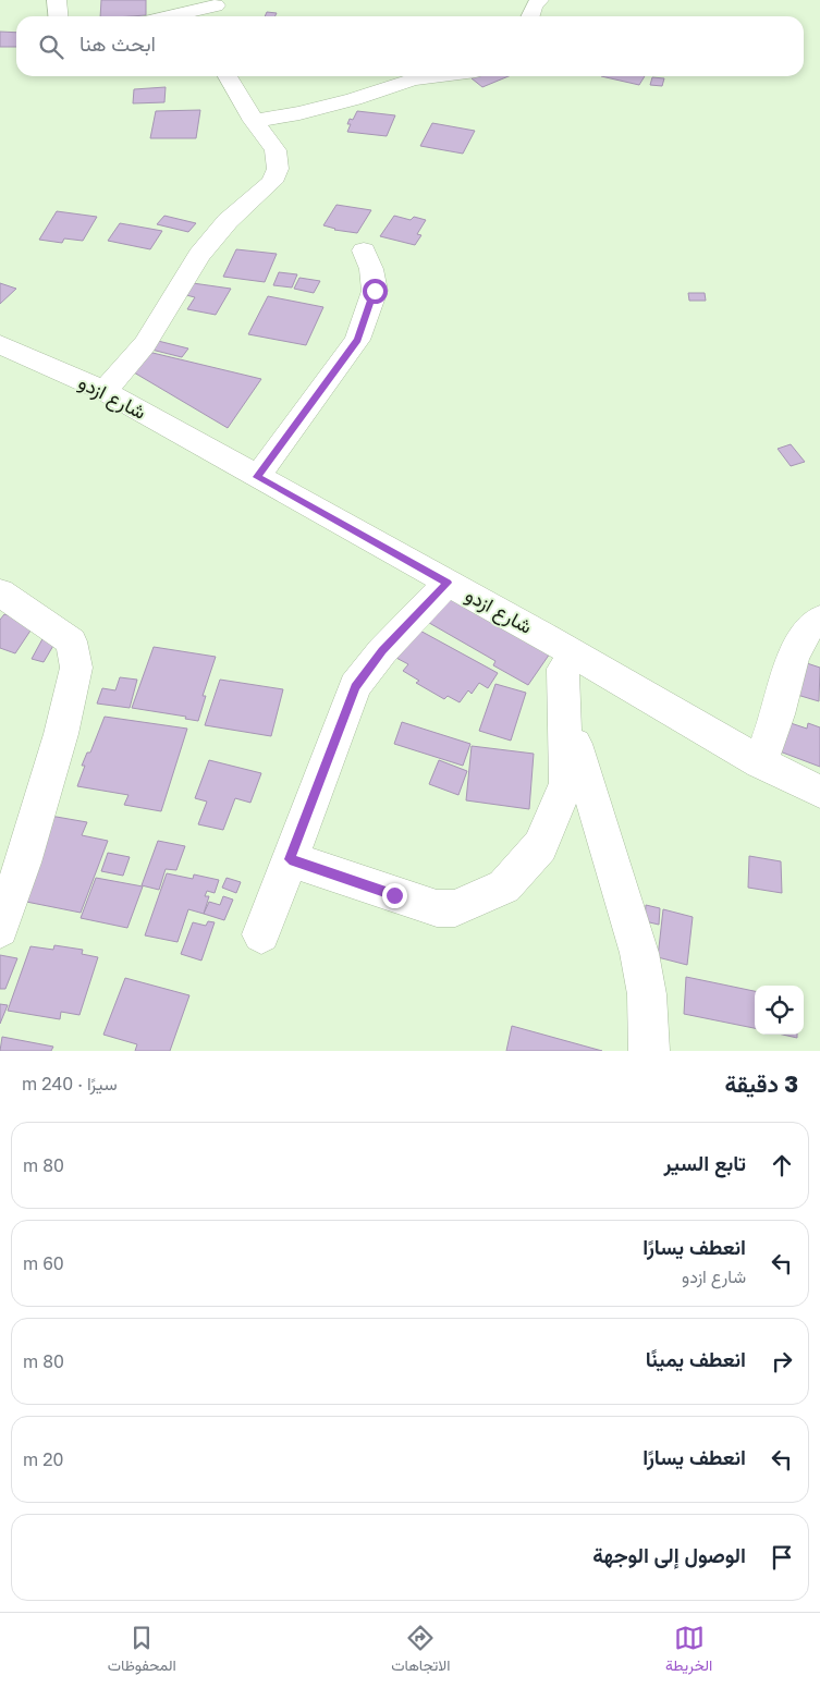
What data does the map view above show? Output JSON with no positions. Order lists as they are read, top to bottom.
{
  "streets": {
    "street": ["شارع ازدو"]
  },
  "page": {
    "search": "ابحث هنا",
    "heading": ["3 دقيقة", "سيرًا · 240 m"],
    "list": [
      ["تابع السير", "80 m"],
      ["انعطف يسارًا", "شارع ازدو", "60 m"],
      ["انعطف يمينًا", "80 m"],
      ["انعطف يسارًا", "20 m"],
      "الوصول إلى الوجهة"
    ],
    "nav": ["الخريطة", "الاتجاهات", "المحفوظات"]
  }
}
